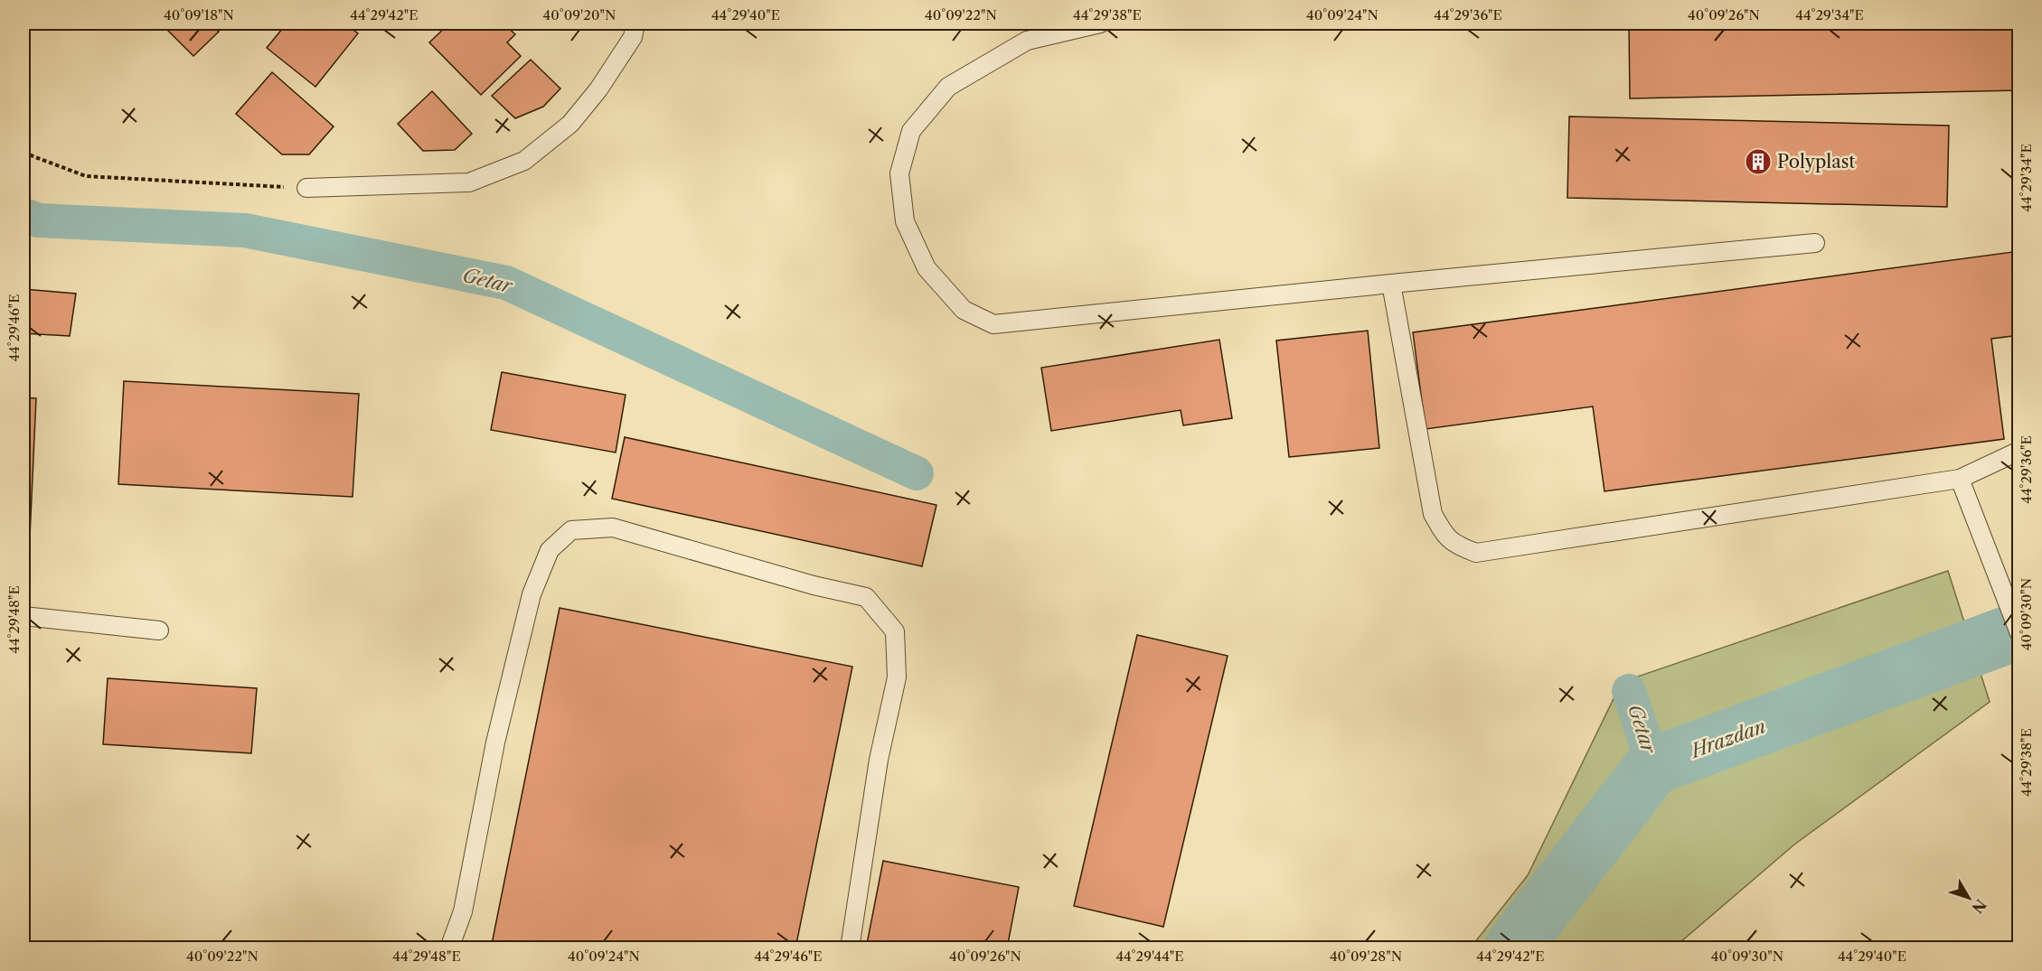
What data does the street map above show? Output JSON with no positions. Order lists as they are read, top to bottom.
{
  "water": ["Getar", "Hrazdan"],
  "places": {
    "building": ["Polyplast"]
  },
  "north": "bottom right",
  "coordinates": [
    "40°09'18\"N",
    "44°29'42\"E",
    "40°09'20\"N",
    "44°29'40\"E",
    "40°09'22\"N",
    "44°29'38\"E",
    "40°09'24\"N",
    "44°29'36\"E",
    "40°09'26\"N",
    "44°29'34\"E",
    "44°29'46\"E",
    "40°09'30\"N",
    "44°29'48\"E",
    "44°29'44\"E",
    "40°09'28\"N"
  ]
}
